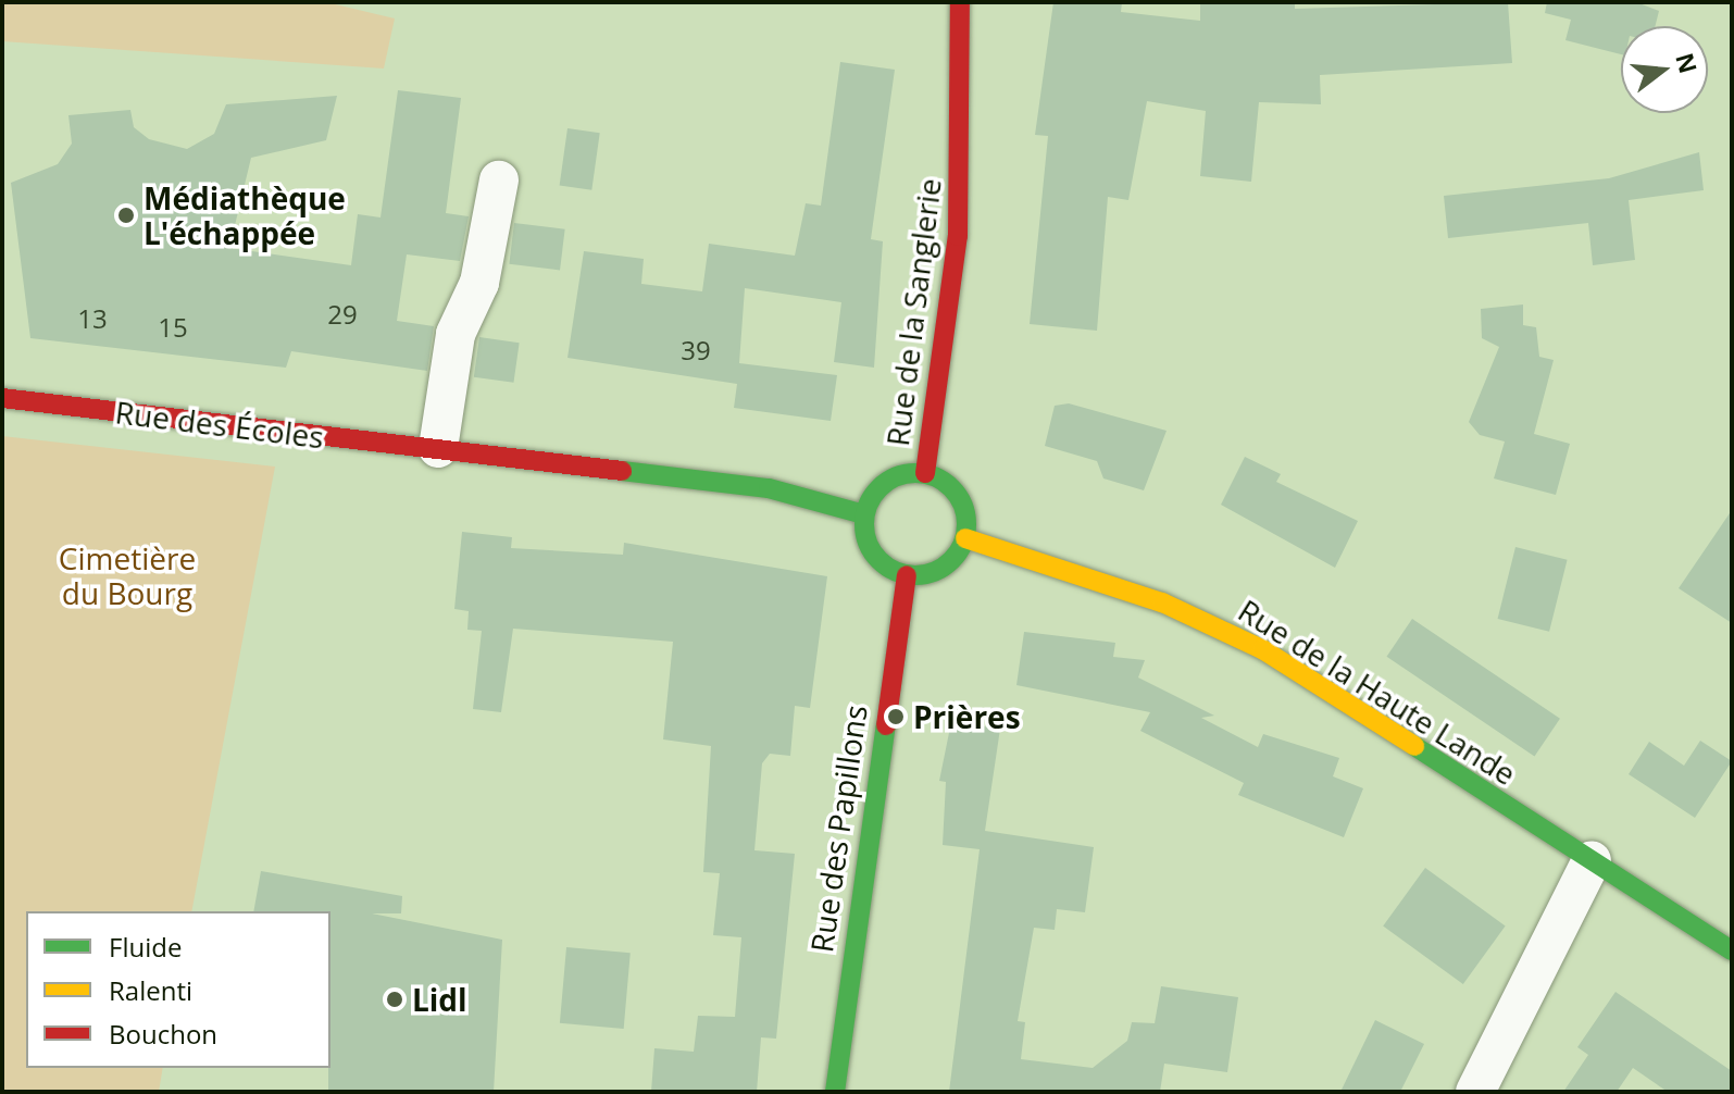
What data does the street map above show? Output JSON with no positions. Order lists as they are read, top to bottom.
{
  "streets": {
    "street": [
      "Rue de la Sanglerie",
      "Rue des Écoles",
      "Rue de la Haute Lande",
      "Rue des Papillons"
    ]
  },
  "crossings": [
    ["Rue de la Sanglerie", "Rue des Écoles"],
    ["Rue de la Sanglerie", "Rue de la Haute Lande"],
    ["Rue de la Sanglerie", "Rue des Papillons"],
    ["Rue des Écoles", "Rue de la Haute Lande"],
    ["Rue des Écoles", "Rue des Papillons"],
    ["Rue de la Haute Lande", "Rue des Papillons"]
  ],
  "parks": ["Cimetière du Bourg"],
  "places": ["Médiathèque L'échappée", "Prières", "Lidl"],
  "house_numbers": [
    "29",
    "13",
    "15",
    "39"
  ],
  "legend": ["Fluide", "Ralenti", "Bouchon"],
  "north": "right"
}
